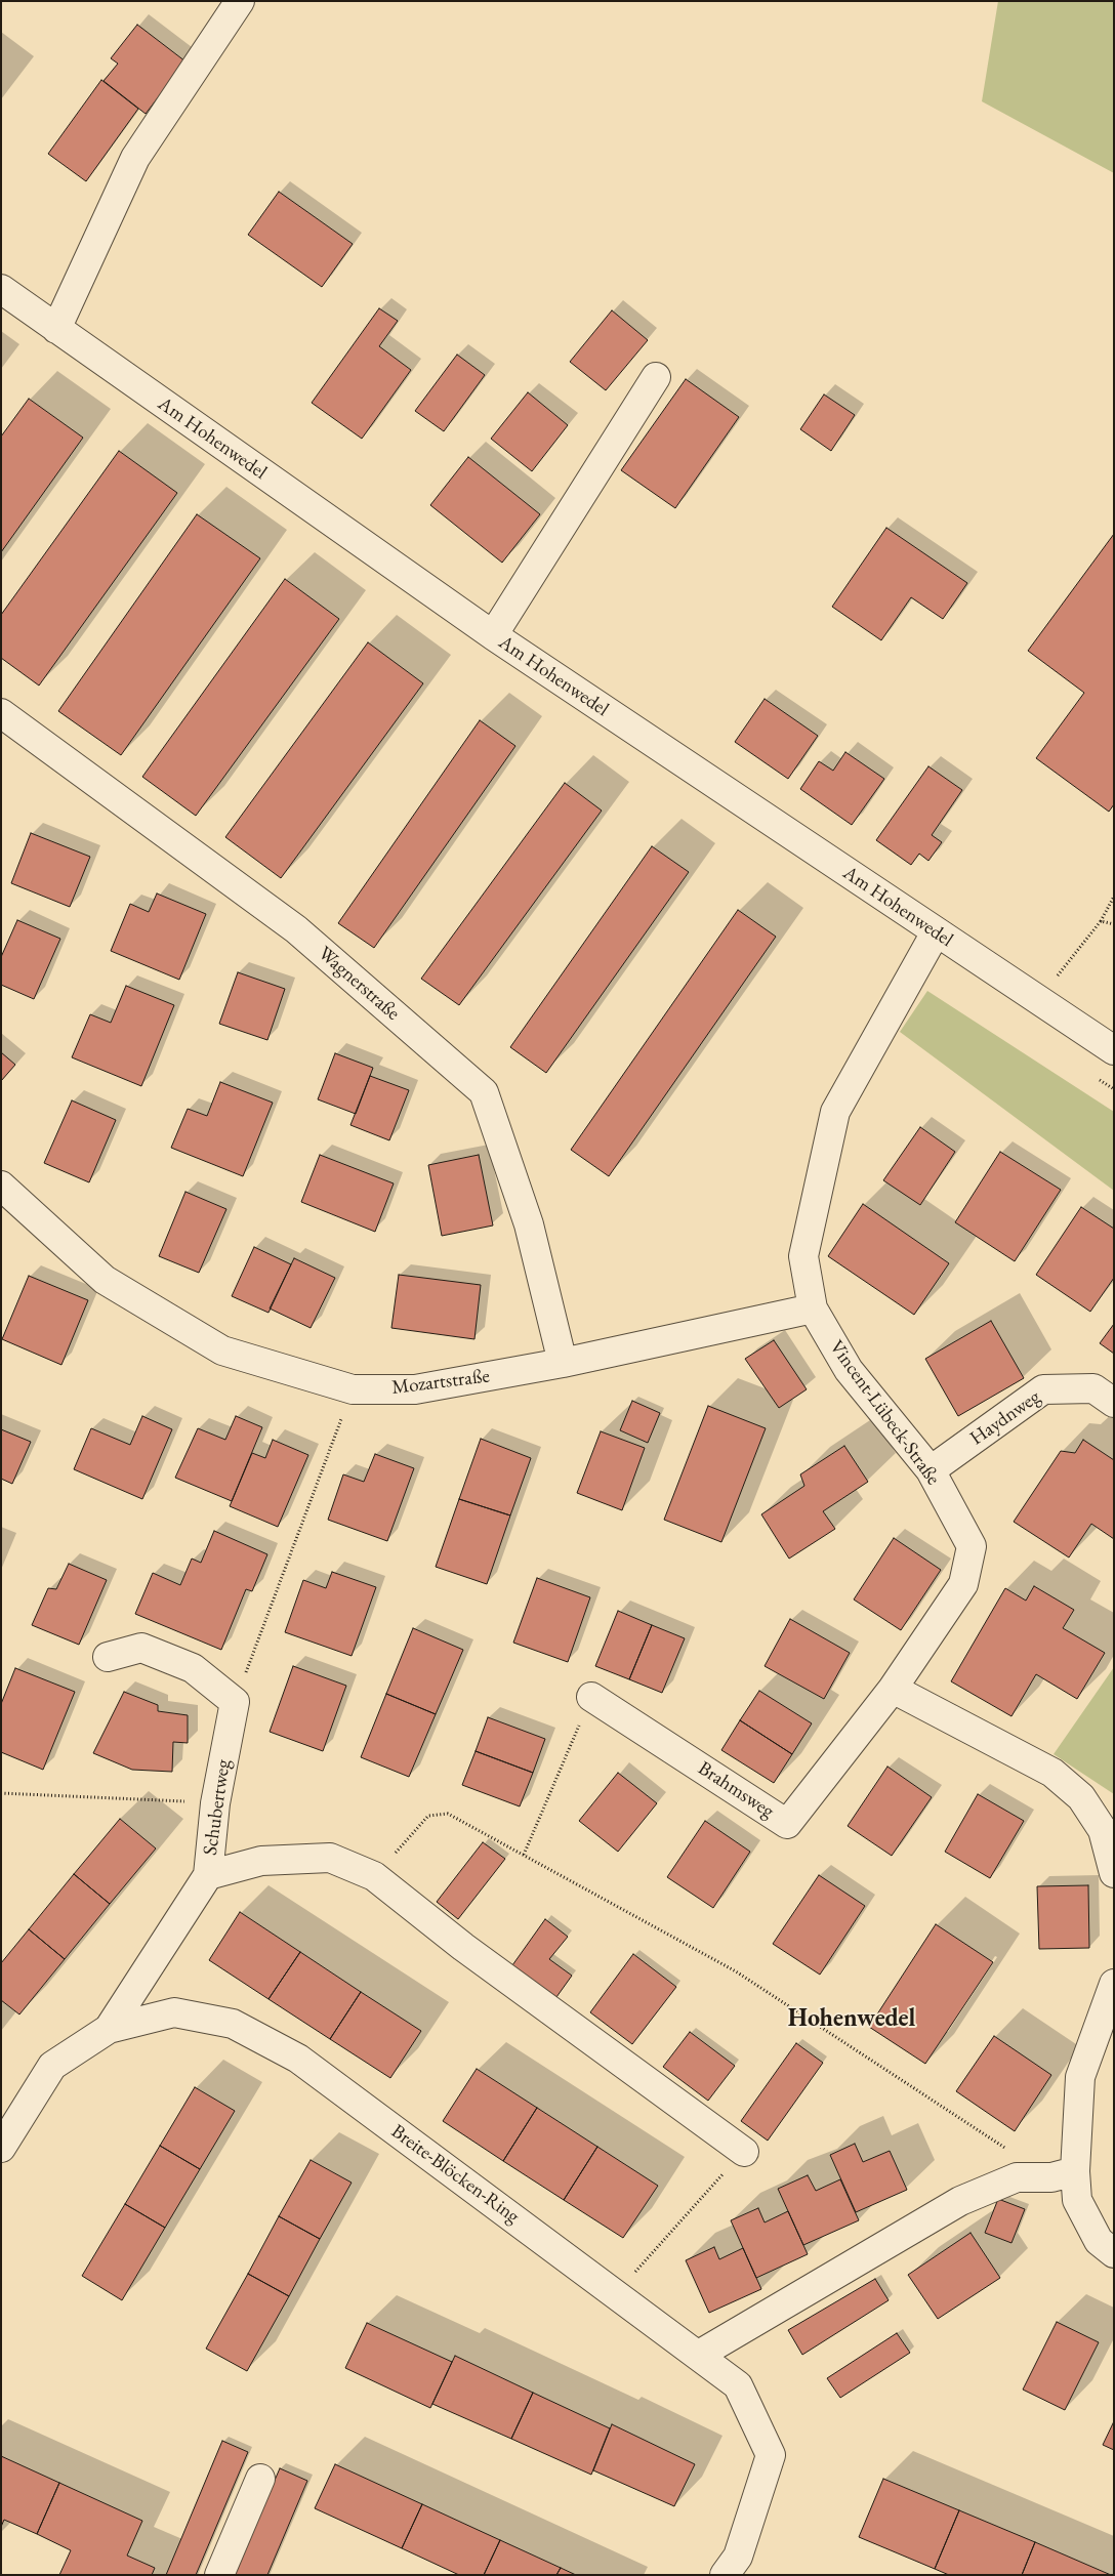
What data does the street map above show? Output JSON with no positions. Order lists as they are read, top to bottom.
{
  "streets": {
    "street": [
      "Am Hohenwedel",
      "Wagnerstraße",
      "Mozartstraße",
      "Vincent-Lübeck-Straße",
      "Haydnweg",
      "Brahmsweg",
      "Schubertweg",
      "Breite-Blöcken-Ring"
    ]
  },
  "crossings": [
    ["Am Hohenwedel", "Vincent-Lübeck-Straße"],
    ["Wagnerstraße", "Mozartstraße"],
    ["Mozartstraße", "Vincent-Lübeck-Straße"],
    ["Vincent-Lübeck-Straße", "Haydnweg"],
    ["Vincent-Lübeck-Straße", "Brahmsweg"],
    ["Schubertweg", "Breite-Blöcken-Ring"]
  ],
  "districts": ["Hohenwedel"]
}
